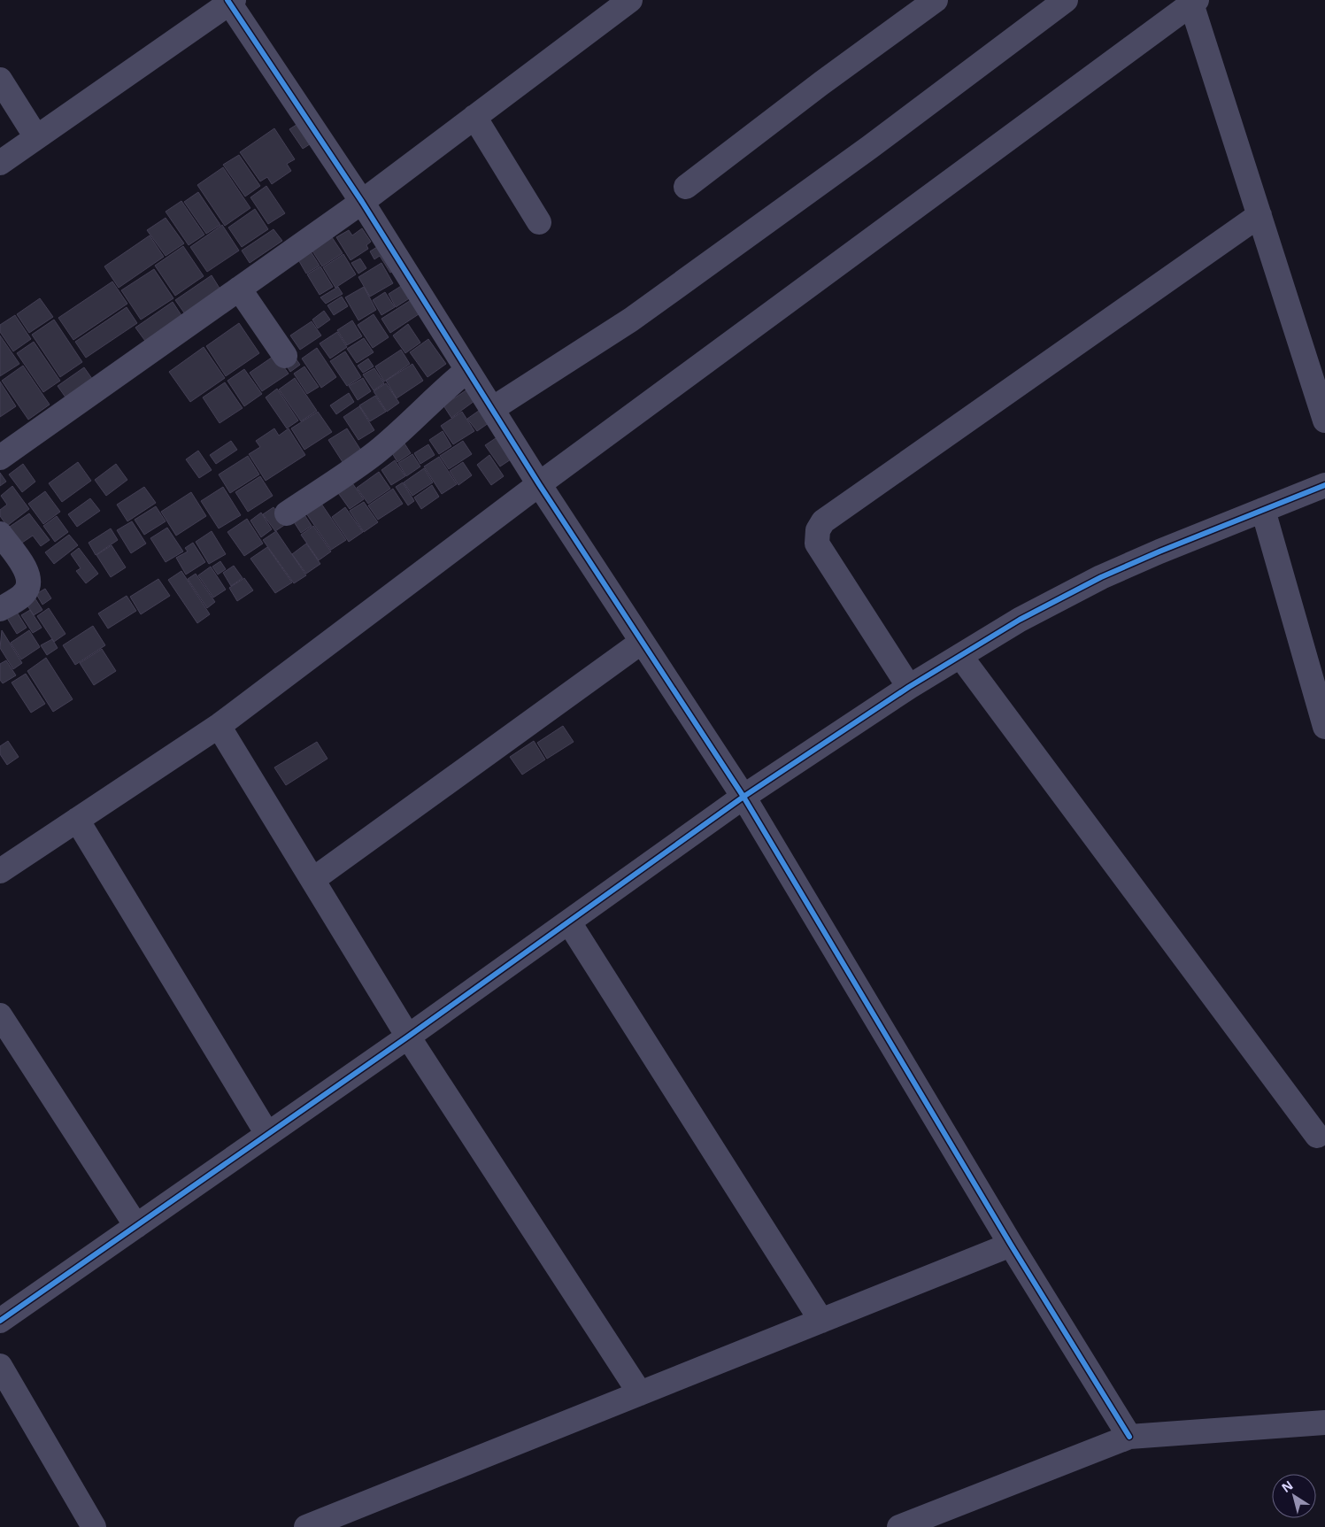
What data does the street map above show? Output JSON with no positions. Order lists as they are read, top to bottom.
{
  "north": "top left"
}
